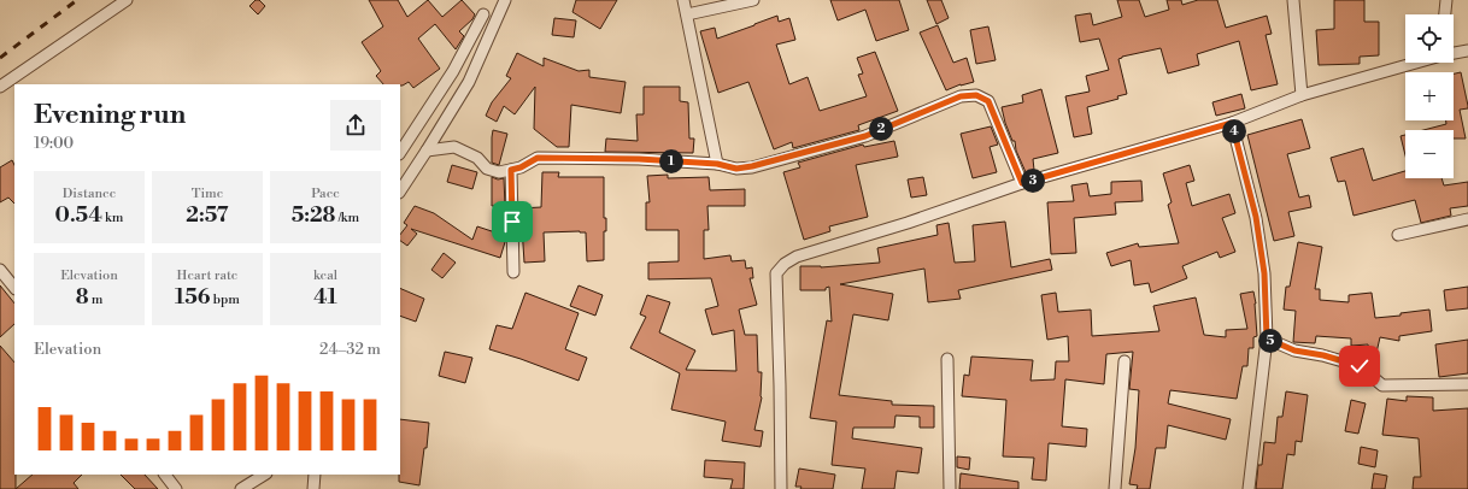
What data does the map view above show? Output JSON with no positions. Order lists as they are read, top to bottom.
{
  "page": {
    "map_buttons": ["+", "−"],
    "heading": ["Evening run", "19:00"],
    "pins": [
      "2",
      "4",
      "1",
      "3",
      "5"
    ],
    "stats": [
      ["Distance", "0.54 km"],
      ["Time", "2:57"],
      ["Pace", "5:28 /km"],
      ["Elevation", "8 m"],
      ["Heart rate", "156 bpm"],
      ["kcal", "41"]
    ],
    "chart": ["Elevation", "24–32 m"]
  }
}
